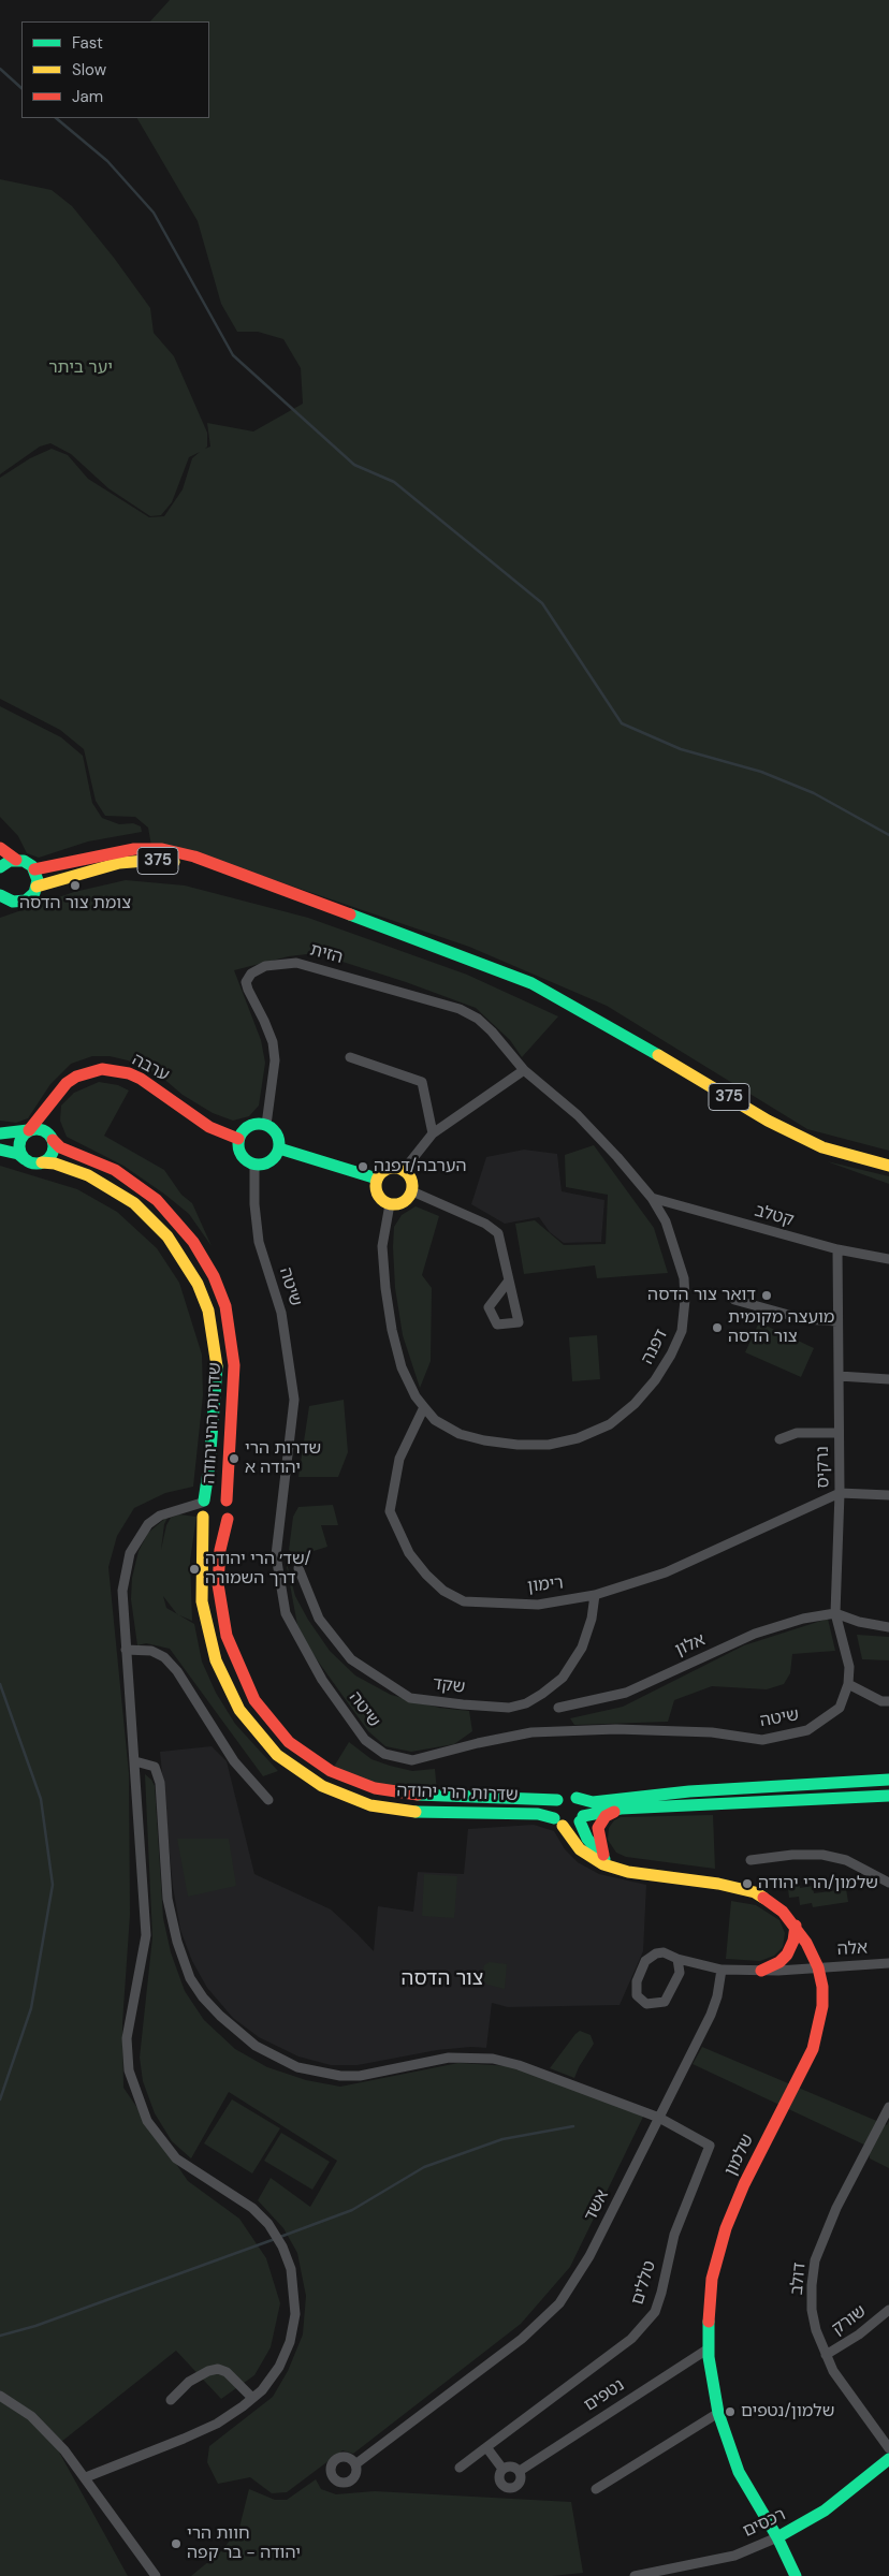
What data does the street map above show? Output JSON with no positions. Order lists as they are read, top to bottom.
{
  "streets": {
    "street": [
      "375",
      "הזית",
      "ערבה",
      "קטלב",
      "שיטה",
      "דפנה",
      "שדרות הרי יהודה",
      "נרקיס",
      "רימון",
      "אלון",
      "שקד",
      "אלה",
      "שלמון",
      "אשד",
      "דולב",
      "טללים",
      "שורק",
      "נטפים",
      "רכסים"
    ]
  },
  "crossings": [
    ["הזית", "ערבה"],
    ["הזית", "שיטה"],
    ["הזית", "דפנה"],
    ["ערבה", "שיטה"],
    ["ערבה", "שדרות הרי יהודה"],
    ["קטלב", "דפנה"],
    ["קטלב", "נרקיס"],
    ["שיטה", "נרקיס"],
    ["שיטה", "אלון"],
    ["דפנה", "רימון"],
    ["שדרות הרי יהודה", "שלמון"],
    ["נרקיס", "רימון"],
    ["נרקיס", "אלון"],
    ["רימון", "שקד"],
    ["אלה", "שלמון"],
    ["שלמון", "נטפים"],
    ["שלמון", "רכסים"],
    ["אשד", "טללים"],
    ["דולב", "שורק"]
  ],
  "districts": ["צור הדסה"],
  "parks": ["יער ביתר"],
  "places": [
    "צומת צור הדסה",
    "הערבה/דפנה",
    "דואר צור הדסה",
    "מועצה מקומית צור הדסה",
    "שדרות הרי יהודה א",
    "שד׳ הרי יהודה/ דרך השמורה",
    "שלמון/הרי יהודה",
    "שלמון/נטפים",
    "חוות הרי יהודה - בר קפה"
  ],
  "legend": ["Fast", "Slow", "Jam"]
}
